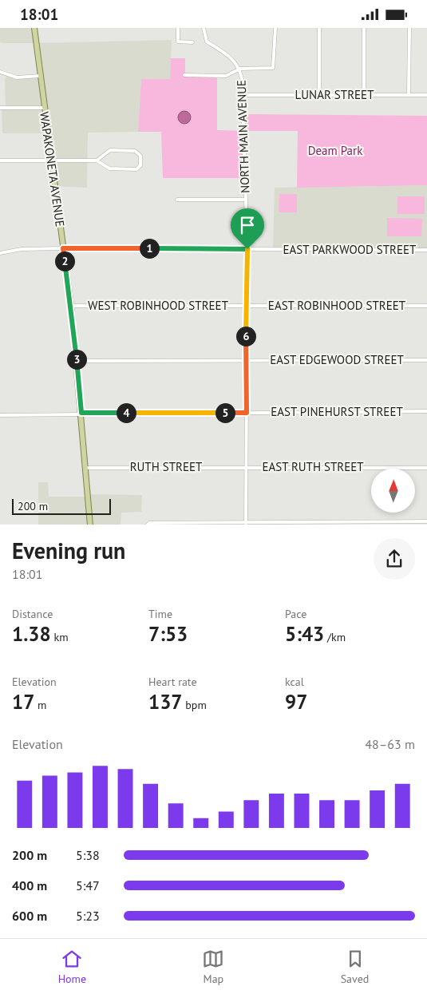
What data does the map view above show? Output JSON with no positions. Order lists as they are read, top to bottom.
{
  "streets": {
    "main road": ["WAPAKONETA AVENUE"],
    "street": [
      "LUNAR STREET",
      "NORTH MAIN AVENUE",
      "EAST PARKWOOD STREET",
      "WEST ROBINHOOD STREET",
      "EAST ROBINHOOD STREET",
      "EAST EDGEWOOD STREET",
      "EAST PINEHURST STREET",
      "RUTH STREET",
      "EAST RUTH STREET"
    ]
  },
  "crossings": [
    ["LUNAR STREET", "NORTH MAIN AVENUE"],
    ["NORTH MAIN AVENUE", "EAST PARKWOOD STREET"],
    ["NORTH MAIN AVENUE", "WEST ROBINHOOD STREET"],
    ["NORTH MAIN AVENUE", "EAST ROBINHOOD STREET"],
    ["NORTH MAIN AVENUE", "EAST EDGEWOOD STREET"],
    ["NORTH MAIN AVENUE", "EAST PINEHURST STREET"],
    ["NORTH MAIN AVENUE", "RUTH STREET"],
    ["NORTH MAIN AVENUE", "EAST RUTH STREET"],
    ["WAPAKONETA AVENUE", "EAST PARKWOOD STREET"],
    ["WAPAKONETA AVENUE", "WEST ROBINHOOD STREET"],
    ["WAPAKONETA AVENUE", "EAST EDGEWOOD STREET"],
    ["WAPAKONETA AVENUE", "EAST PINEHURST STREET"],
    ["WAPAKONETA AVENUE", "RUTH STREET"],
    ["WEST ROBINHOOD STREET", "EAST ROBINHOOD STREET"],
    ["RUTH STREET", "EAST RUTH STREET"]
  ],
  "parks": ["Deam Park"],
  "scale_bar": "200 m",
  "north": "top",
  "page": {
    "status": "18:01",
    "pins": [
      "1",
      "2",
      "6",
      "3",
      "4",
      "5"
    ],
    "scale": "200 m",
    "heading": ["Evening run", "18:01"],
    "stats": [
      ["Distance", "1.38 km"],
      ["Time", "7:53"],
      ["Pace", "5:43 /km"],
      ["Elevation", "17 m"],
      ["Heart rate", "137 bpm"],
      ["kcal", "97"]
    ],
    "chart": ["Elevation", "48–63 m"],
    "list": [
      {
        "name": "200 m",
        "note": "5:38"
      },
      {
        "name": "400 m",
        "note": "5:47"
      },
      {
        "name": "600 m",
        "note": "5:23"
      }
    ],
    "tabs": ["Home", "Map", "Saved"]
  }
}
